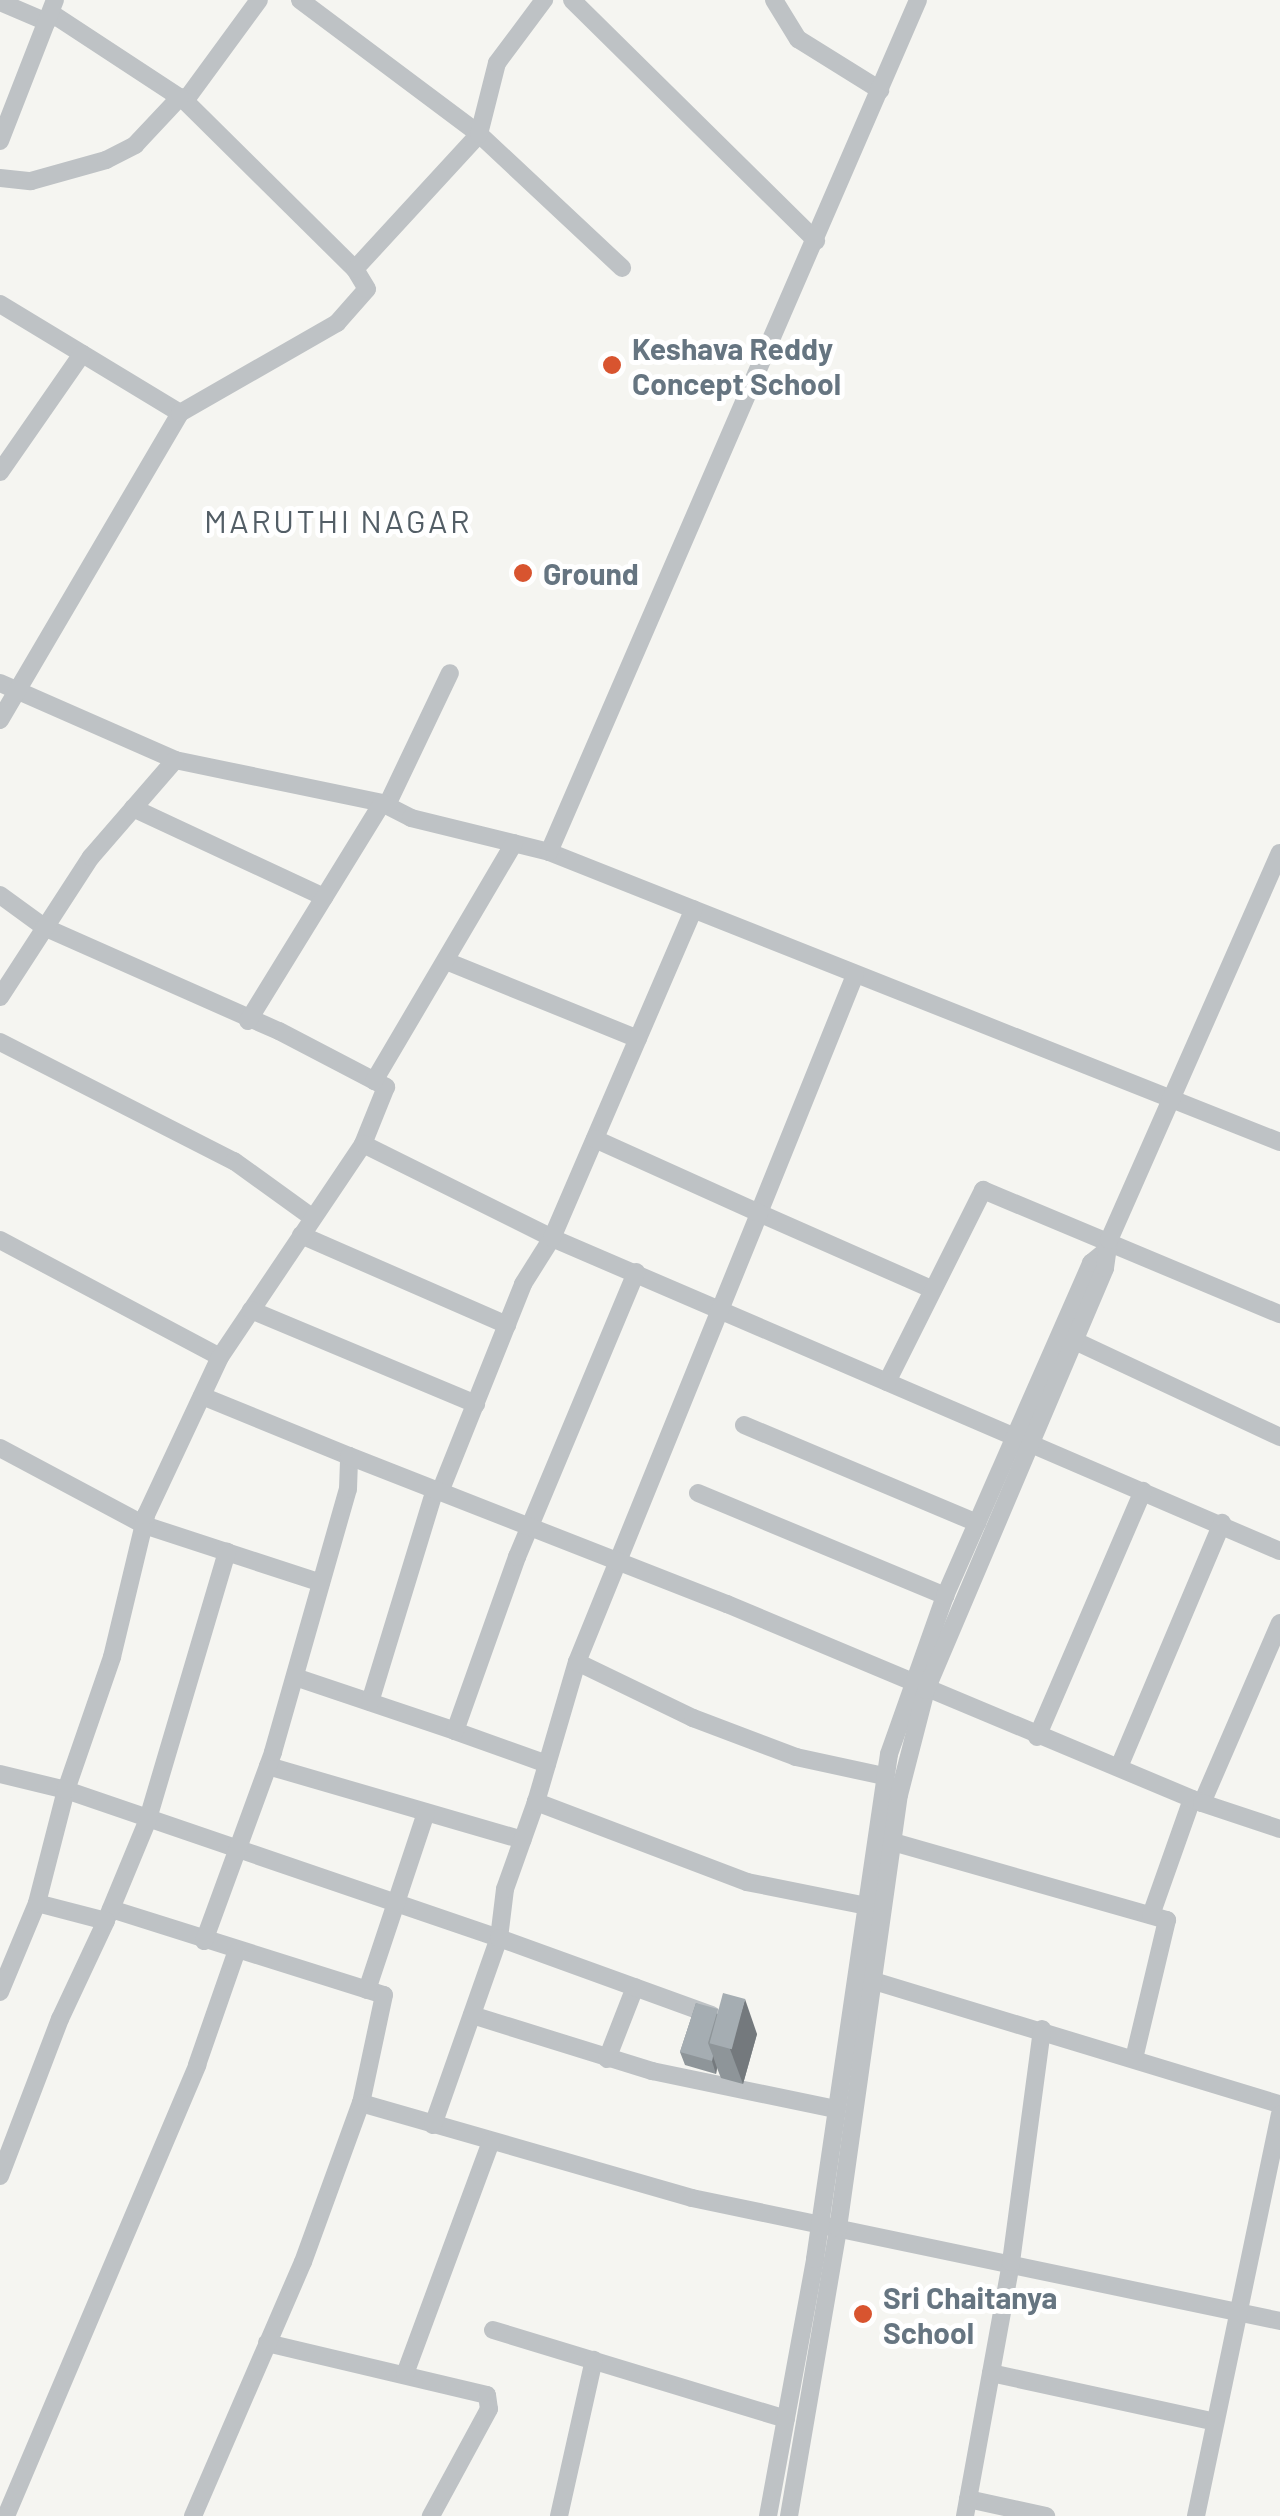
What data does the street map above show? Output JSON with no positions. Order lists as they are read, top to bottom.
{
  "districts": ["MARUTHI NAGAR"],
  "places": ["Keshava Reddy Concept School", "Ground", "Sri Chaitanya School"]
}
